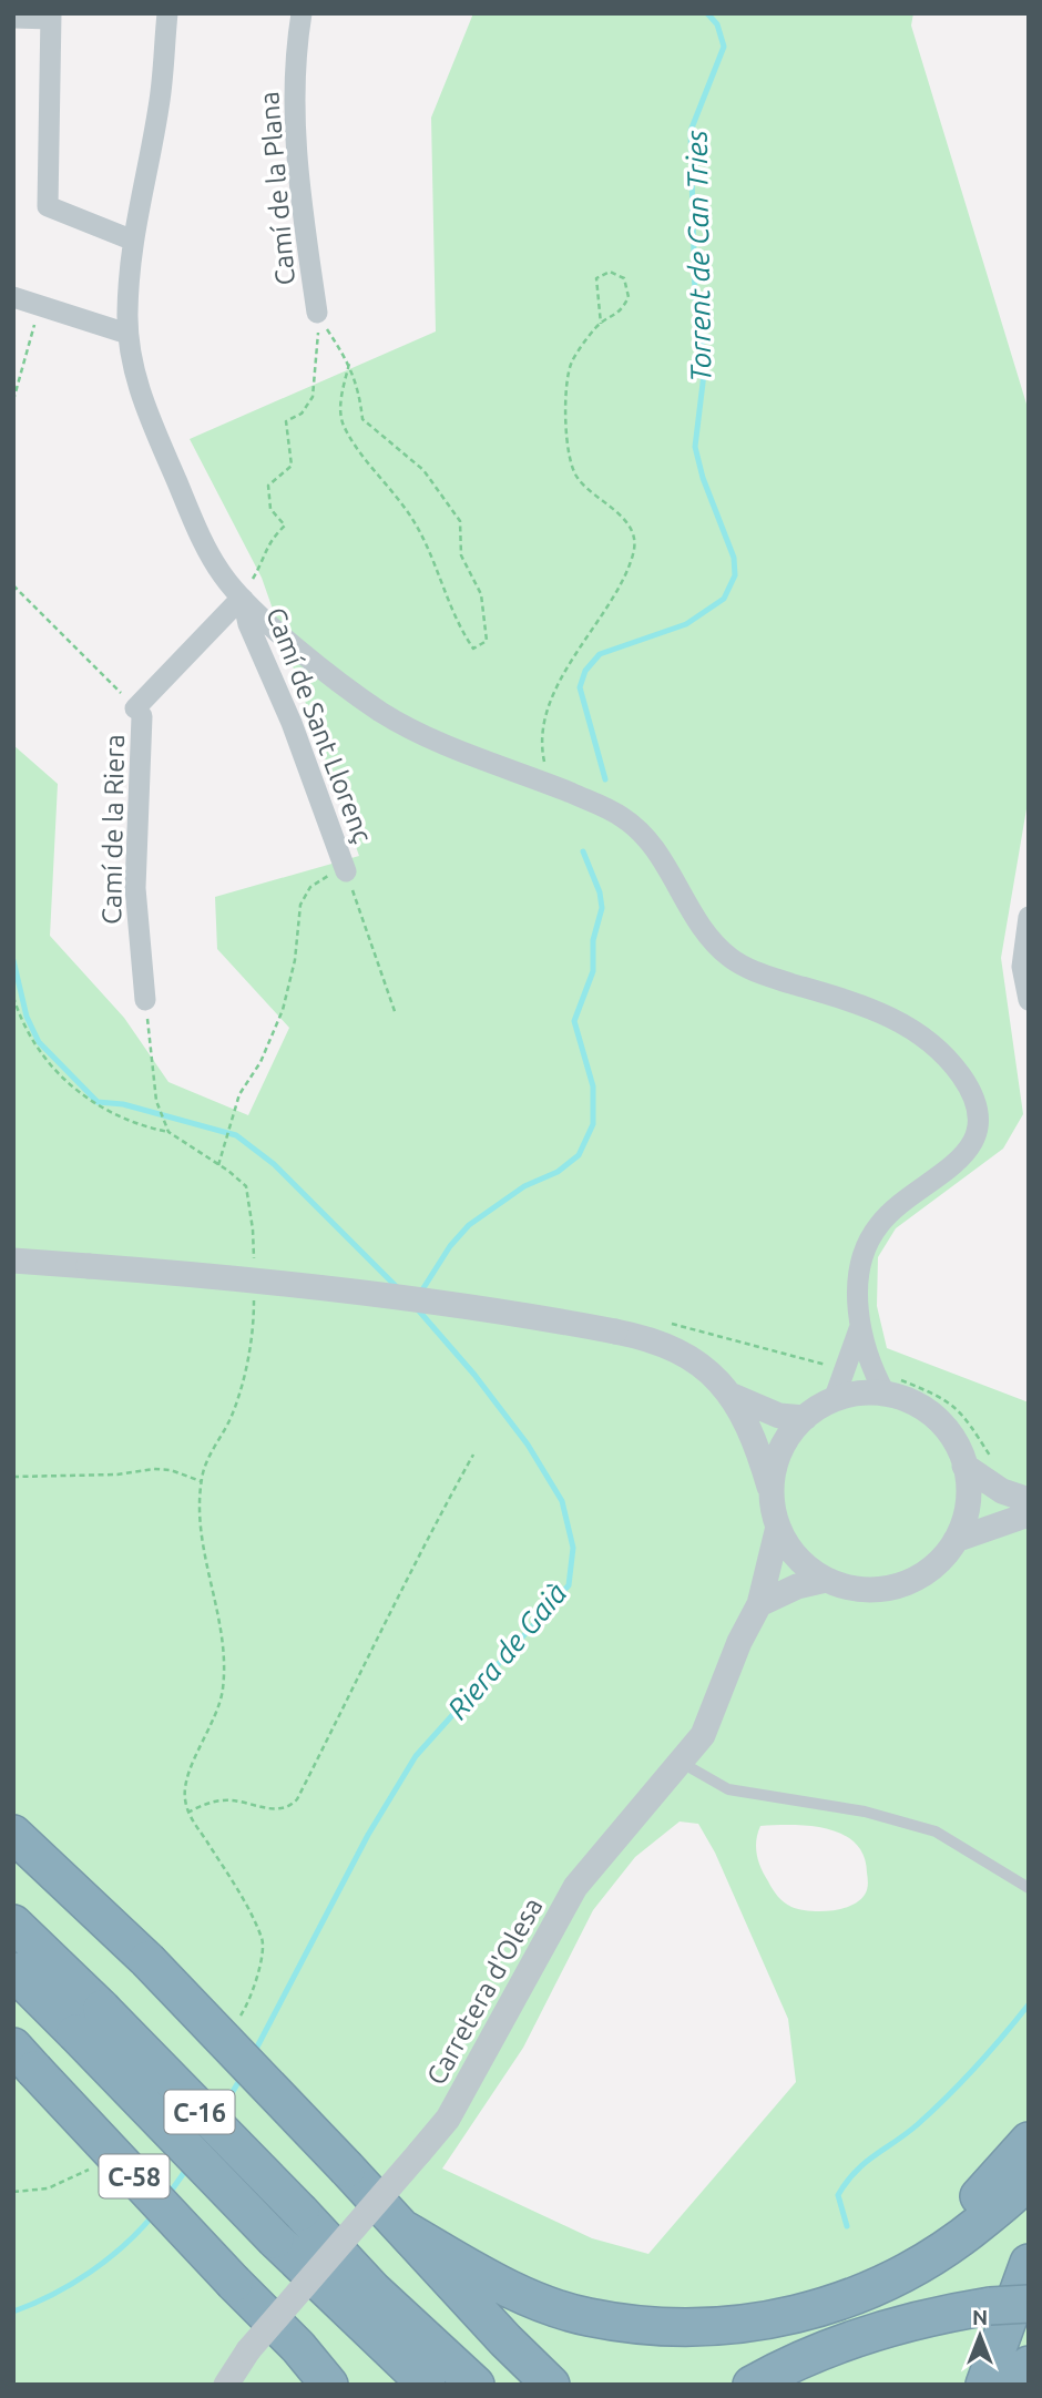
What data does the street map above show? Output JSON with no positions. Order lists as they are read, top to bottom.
{
  "streets": {
    "highway": ["C-16", "C-58"],
    "street": [
      "Camí de la Plana",
      "Camí de Sant Llorenç",
      "Camí de la Riera",
      "Carretera d'Olesa"
    ]
  },
  "crossings": [
    ["Camí de Sant Llorenç", "Camí de la Riera"]
  ],
  "water": ["Torrent de Can Tries", "Riera de Gaià"],
  "north": "top"
}
